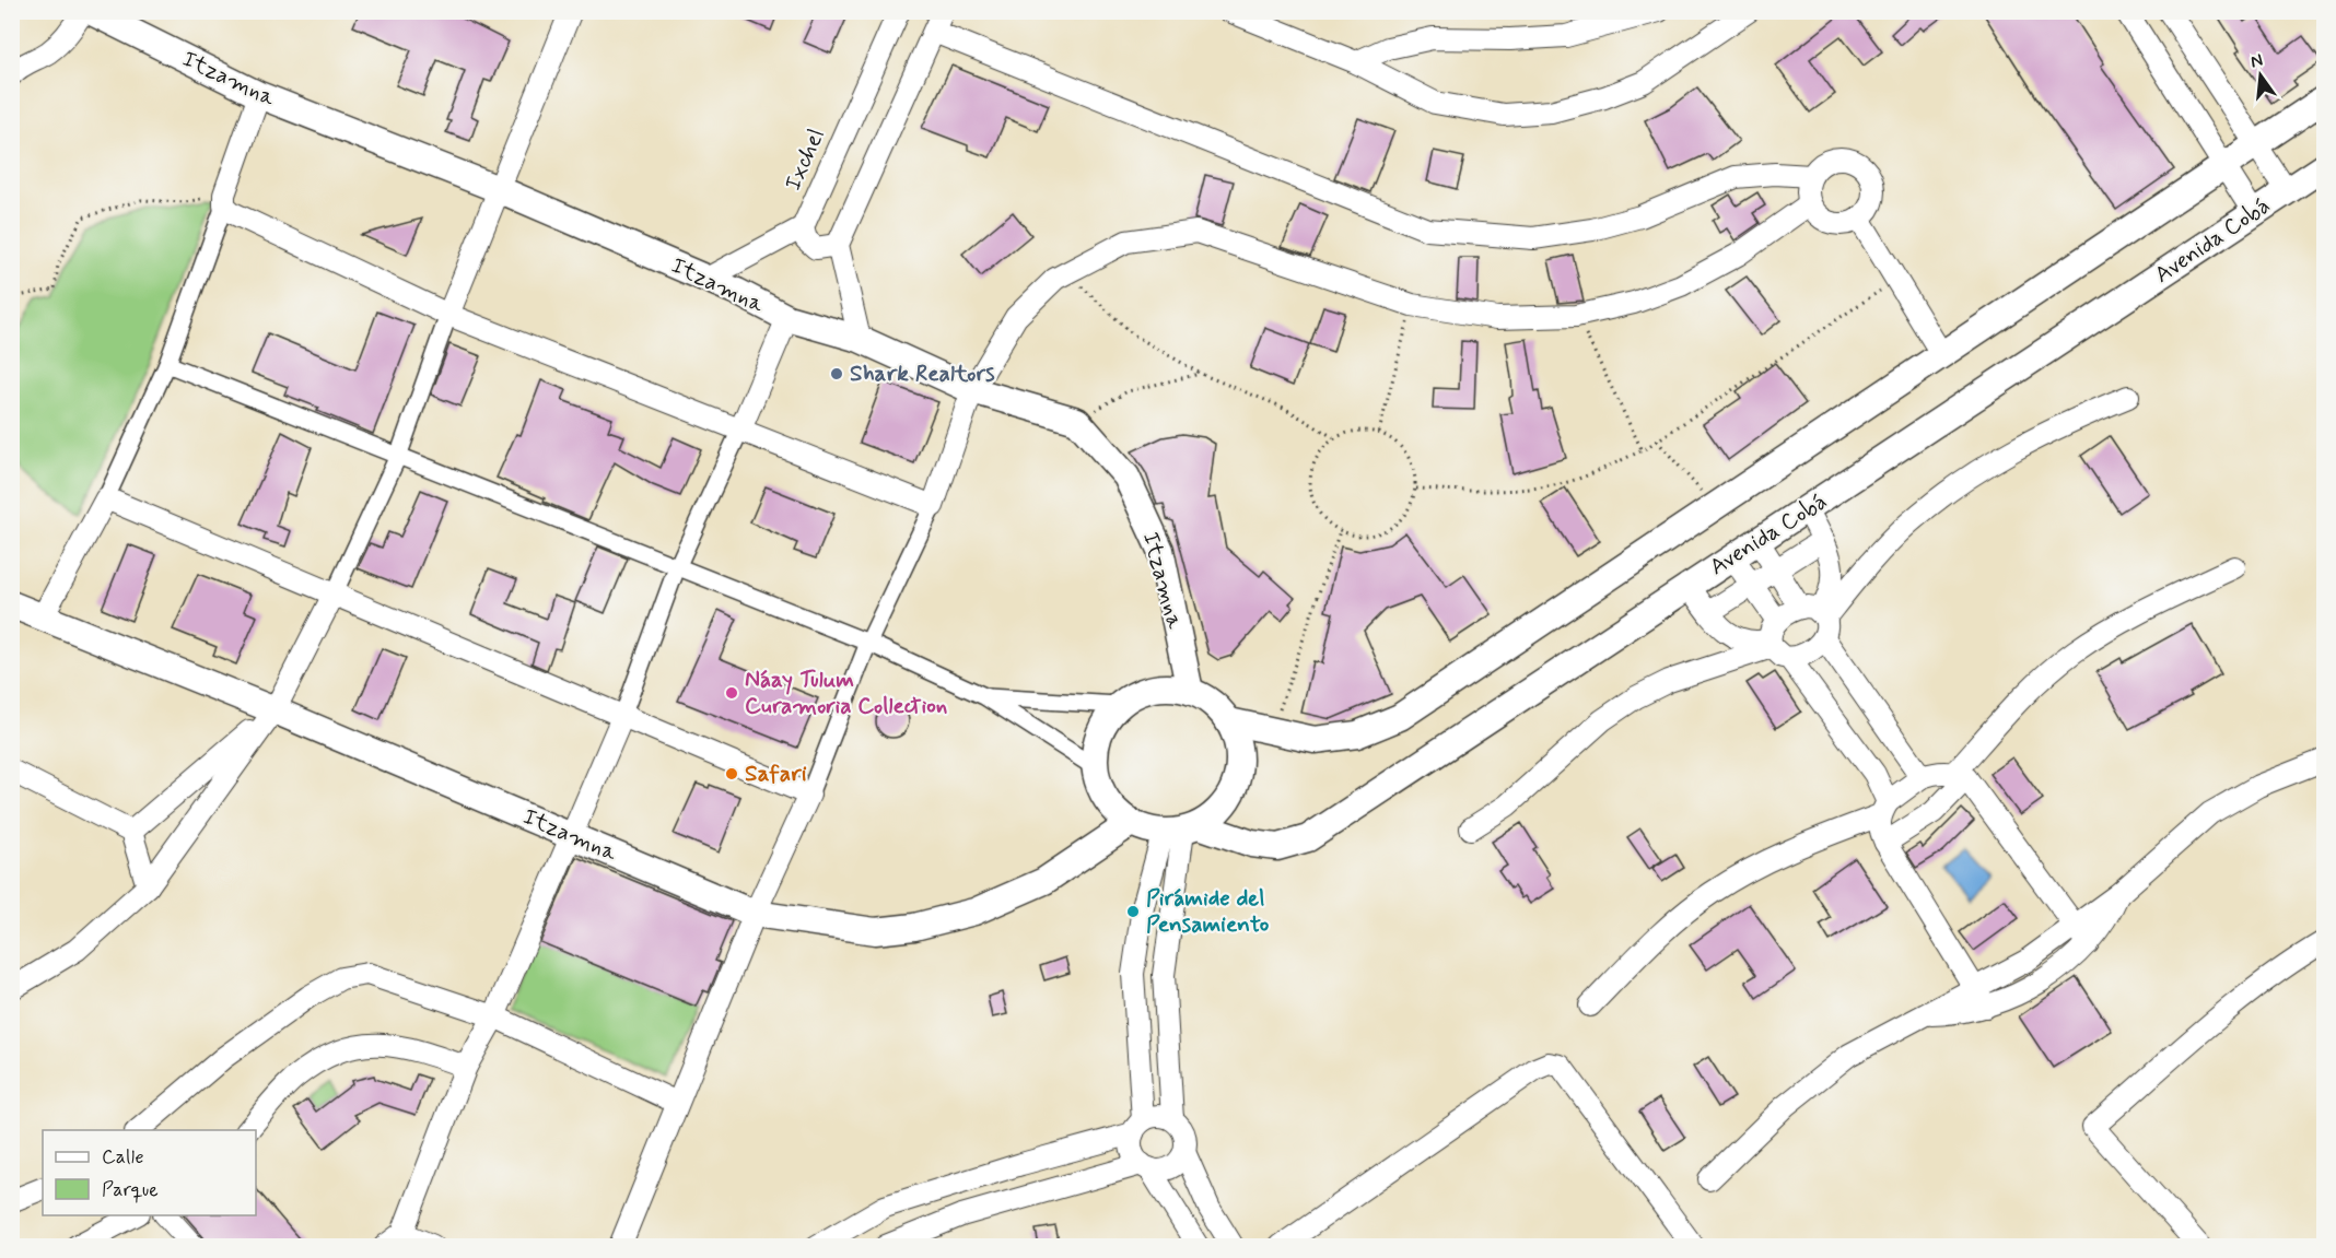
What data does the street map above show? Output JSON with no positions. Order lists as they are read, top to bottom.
{
  "streets": {
    "street": ["Itzamna", "Ixchel", "Avenida Cobá"]
  },
  "crossings": [
    ["Itzamna", "Ixchel"],
    ["Itzamna", "Avenida Cobá"]
  ],
  "places": [
    "Shark Realtors",
    "Náay Tulum Curamoria Collection",
    "Safari",
    "Pirámide del Pensamiento"
  ],
  "legend": ["Calle", "Parque"],
  "north": "top"
}
